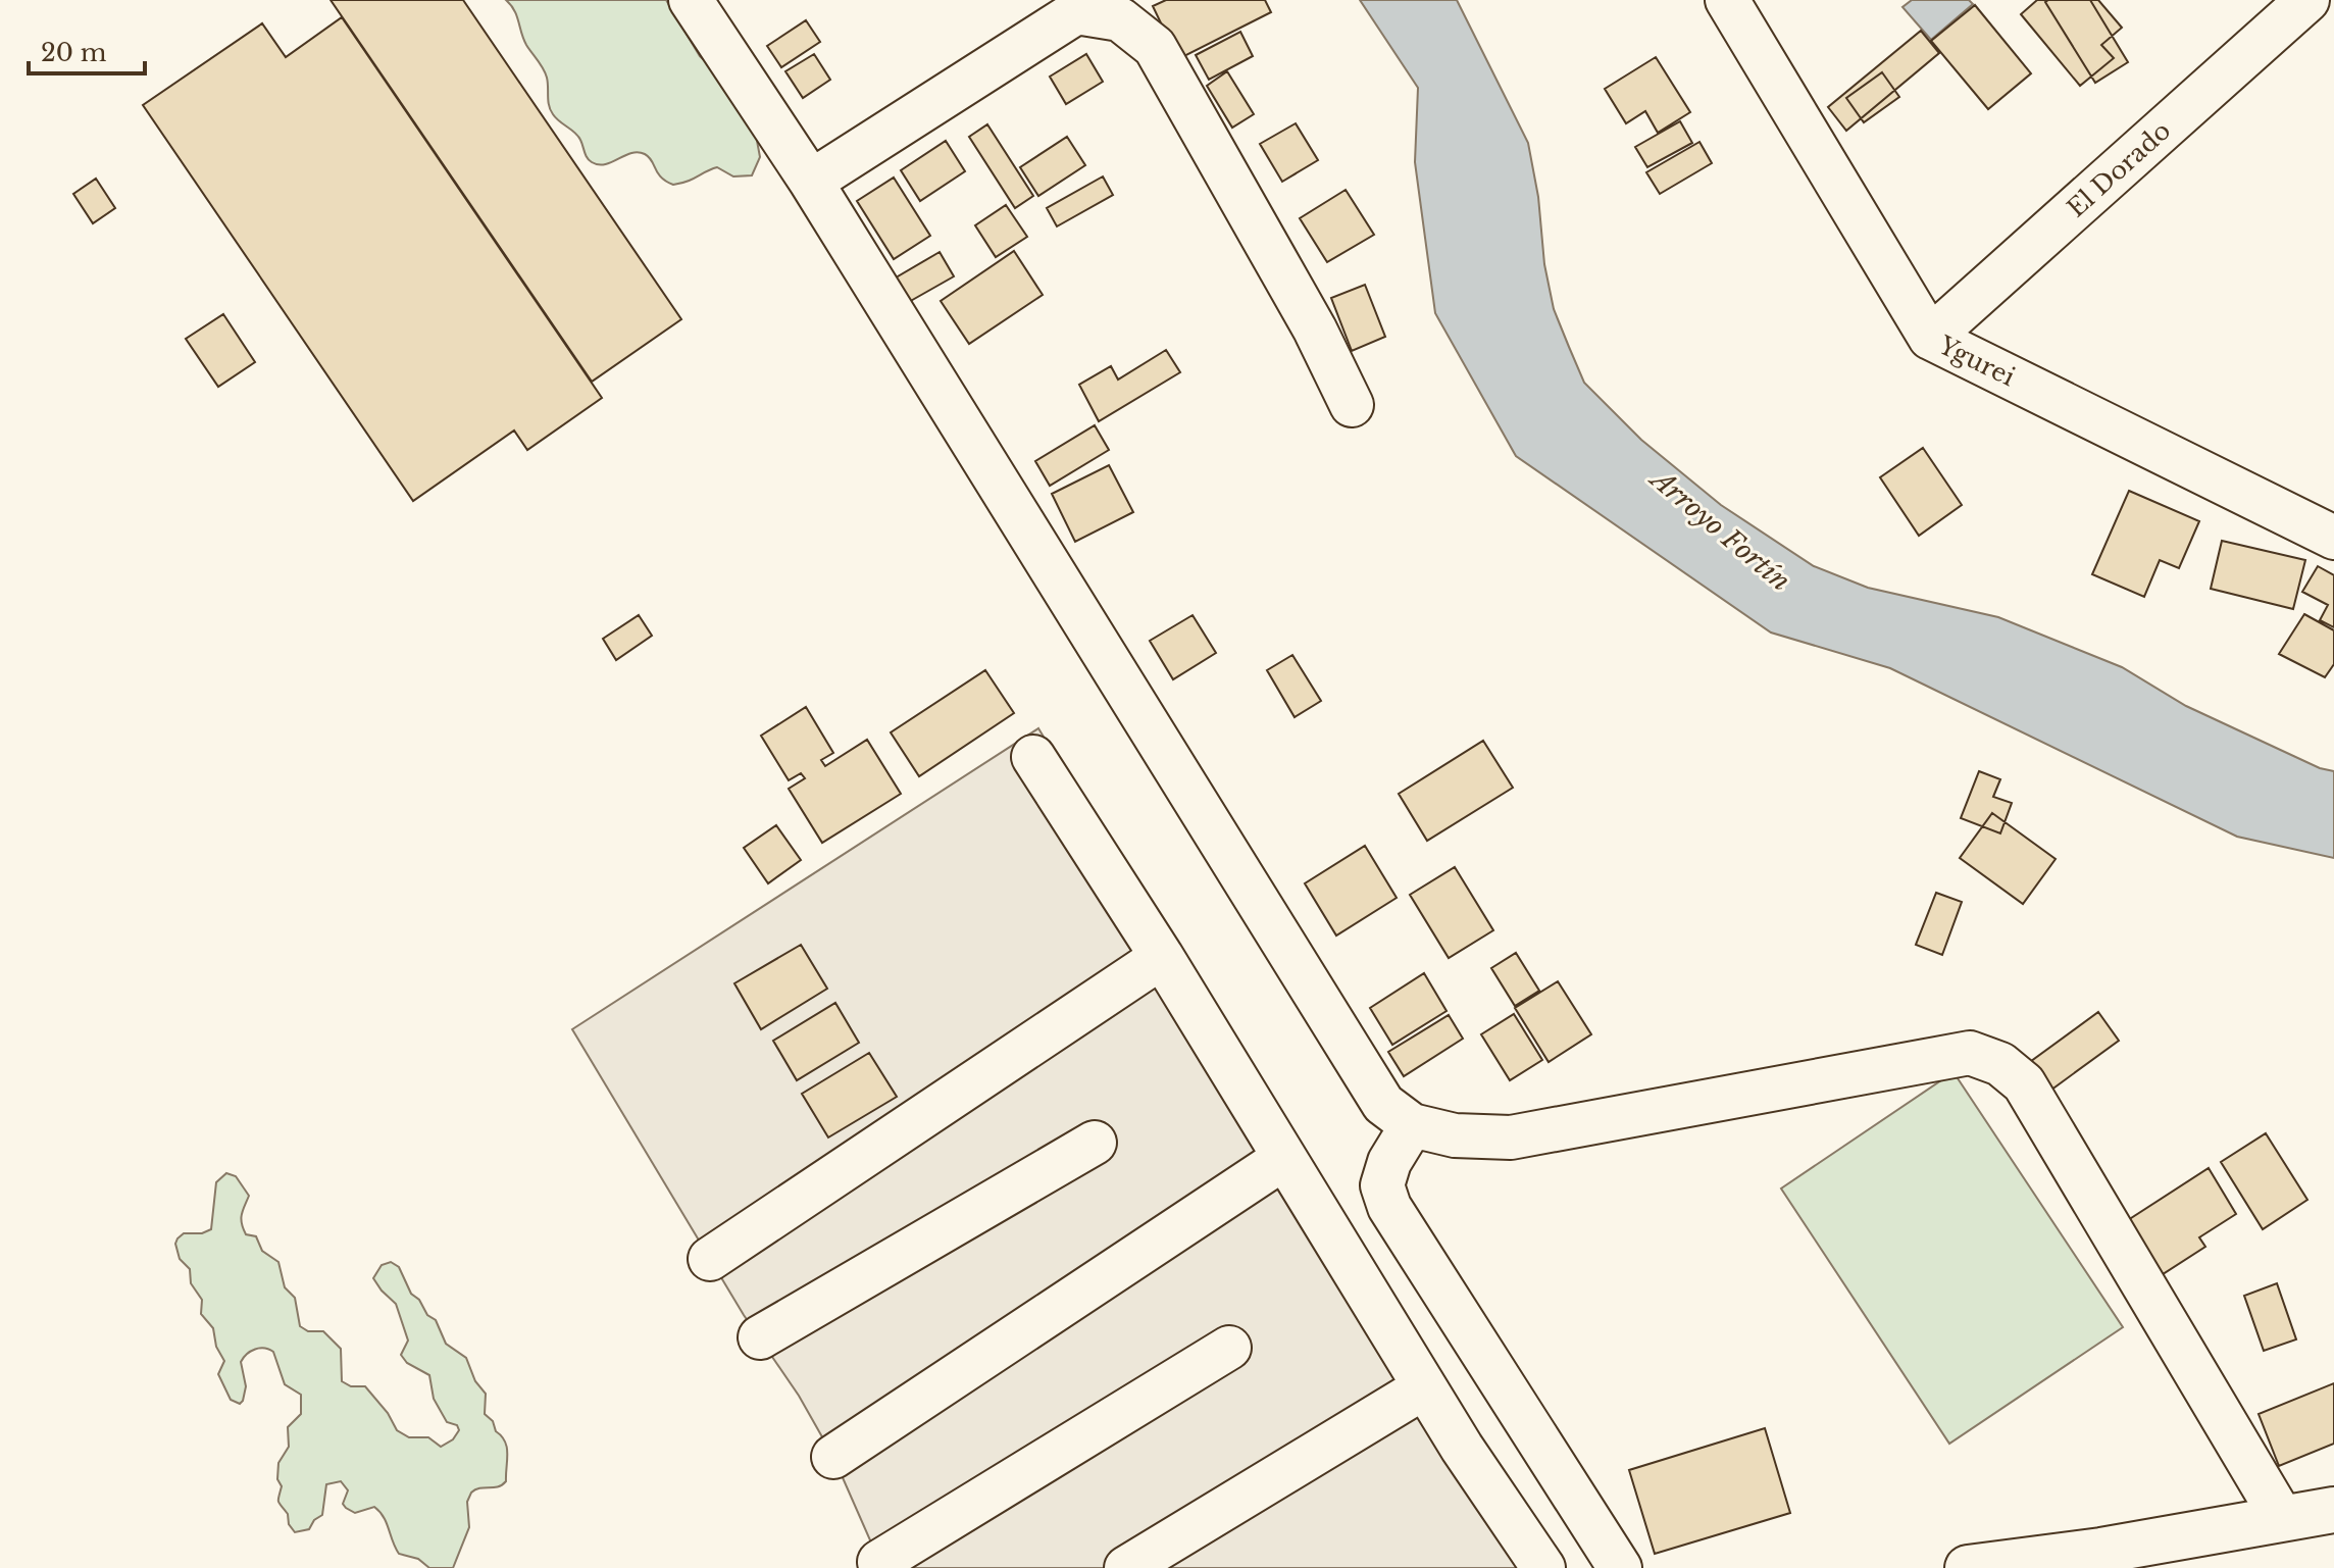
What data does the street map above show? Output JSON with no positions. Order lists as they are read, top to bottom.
{
  "streets": {
    "street": ["El Dorado", "Ygurei"]
  },
  "crossings": [
    ["El Dorado", "Ygurei"]
  ],
  "water": ["Arroyo Fortín"],
  "scale_bar": "20 m"
}
